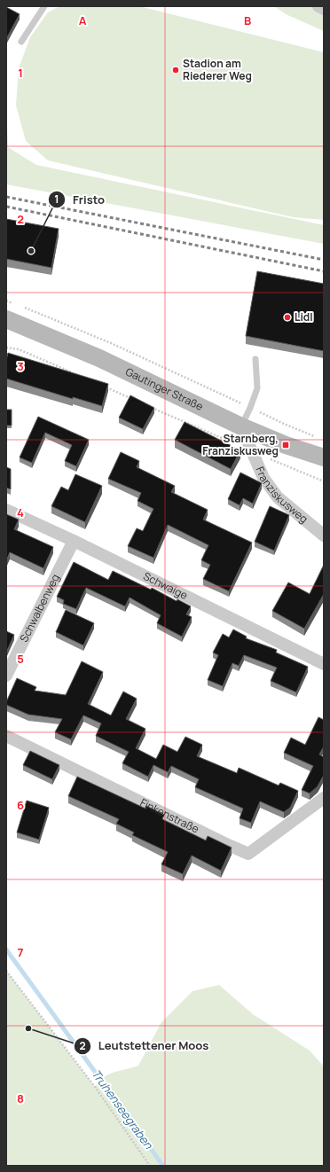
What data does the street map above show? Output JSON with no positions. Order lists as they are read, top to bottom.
{
  "streets": {
    "main road": ["Gautinger Straße"],
    "street": [
      "Franziskusweg",
      "Schwaige",
      "Schwalbenweg",
      "Finkenstraße"
    ]
  },
  "crossings": [
    ["Gautinger Straße", "Franziskusweg"],
    ["Schwaige", "Schwalbenweg"]
  ],
  "water": ["Truhenseegraben"],
  "places": {
    "other": [
      "Stadion am Riederer Weg",
      "Fristo",
      "Lidl",
      "Leutstettener Moos"
    ],
    "transit": ["Starnberg, Franziskusweg"]
  },
  "grid": {
    "columns": ["A", "B"],
    "rows": [
      "1",
      "2",
      "3",
      "4",
      "5",
      "6",
      "7",
      "8"
    ]
  }
}
